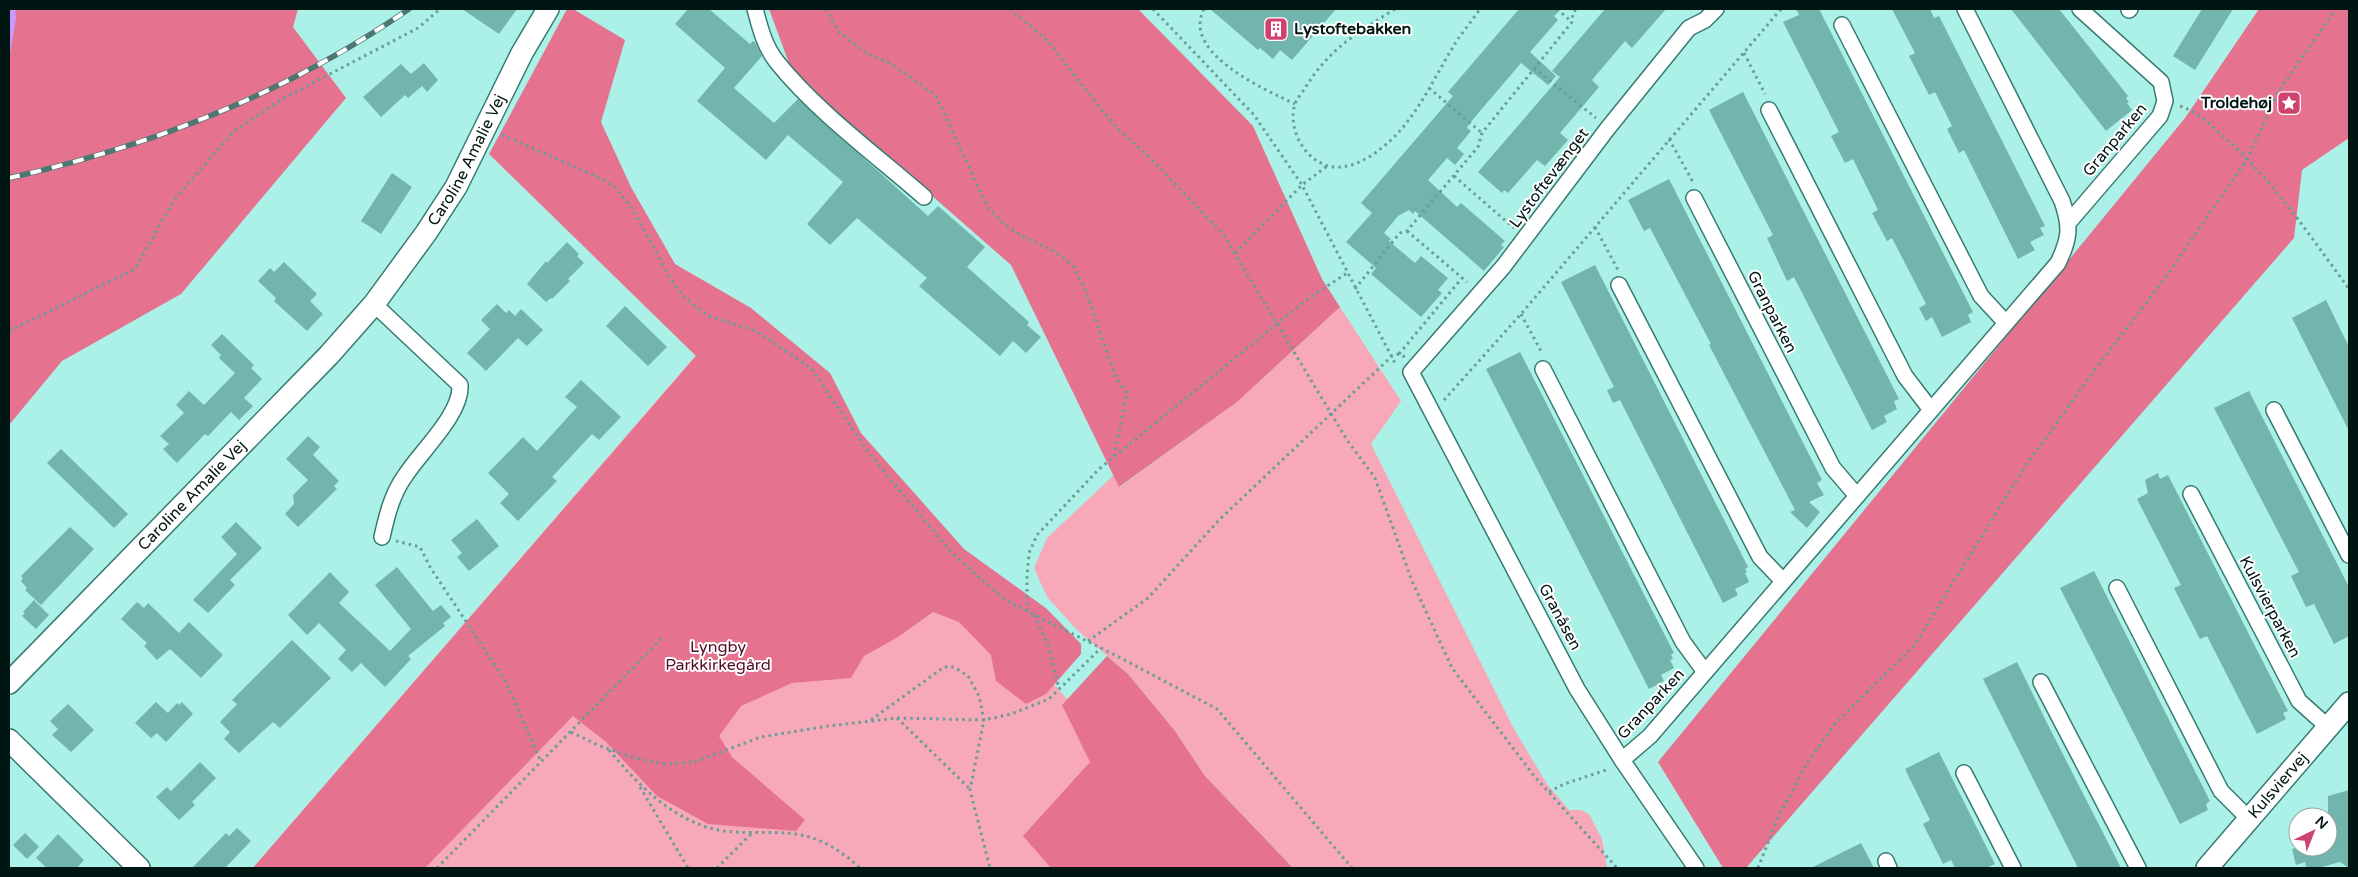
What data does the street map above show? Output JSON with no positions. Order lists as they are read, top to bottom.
{
  "streets": {
    "street": [
      "Granparken",
      "Caroline Amalie Vej",
      "Lystoftevænget",
      "Kulsvierparken",
      "Granåsen",
      "Kulsviervej"
    ]
  },
  "crossings": [
    ["Granparken", "Granåsen"],
    ["Lystoftevænget", "Granåsen"],
    ["Kulsvierparken", "Kulsviervej"]
  ],
  "parks": ["Lyngby Parkkirkegård"],
  "places": {
    "building": ["Lystoftebakken"],
    "place": ["Troldehøj"]
  },
  "north": "top right"
}
